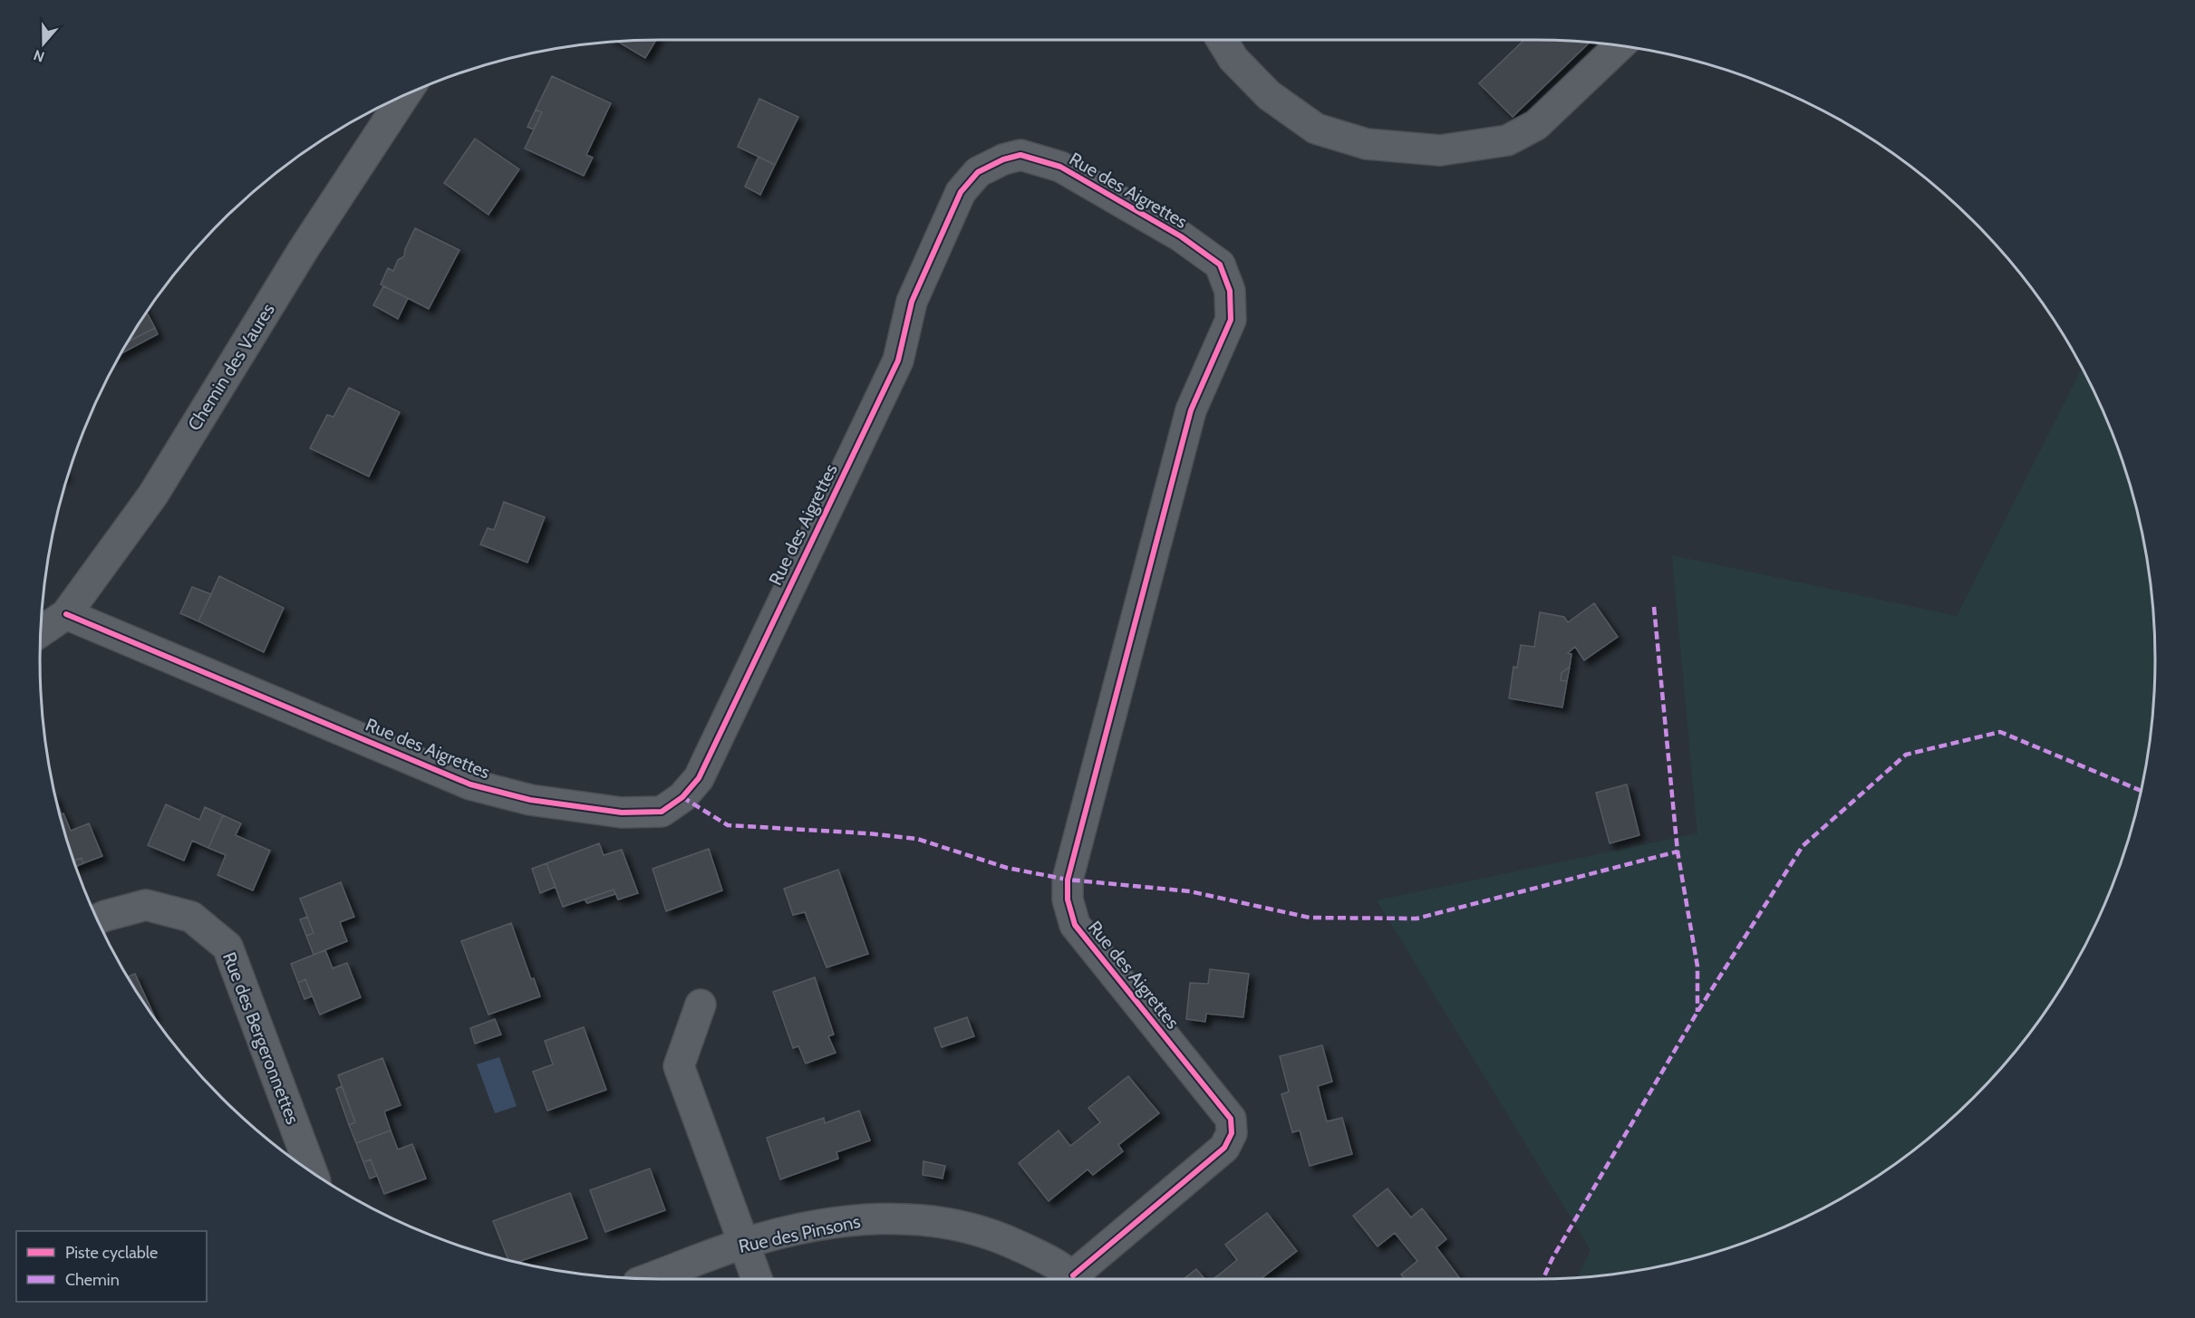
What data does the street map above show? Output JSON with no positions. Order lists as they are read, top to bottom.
{
  "streets": {
    "street": [
      "Rue des Aigrettes",
      "Chemin des Vaures",
      "Rue des Bergeronnettes",
      "Rue des Pinsons"
    ]
  },
  "crossings": [
    ["Rue des Aigrettes", "Chemin des Vaures"]
  ],
  "legend": ["Piste cyclable", "Chemin"],
  "north": "bottom"
}
